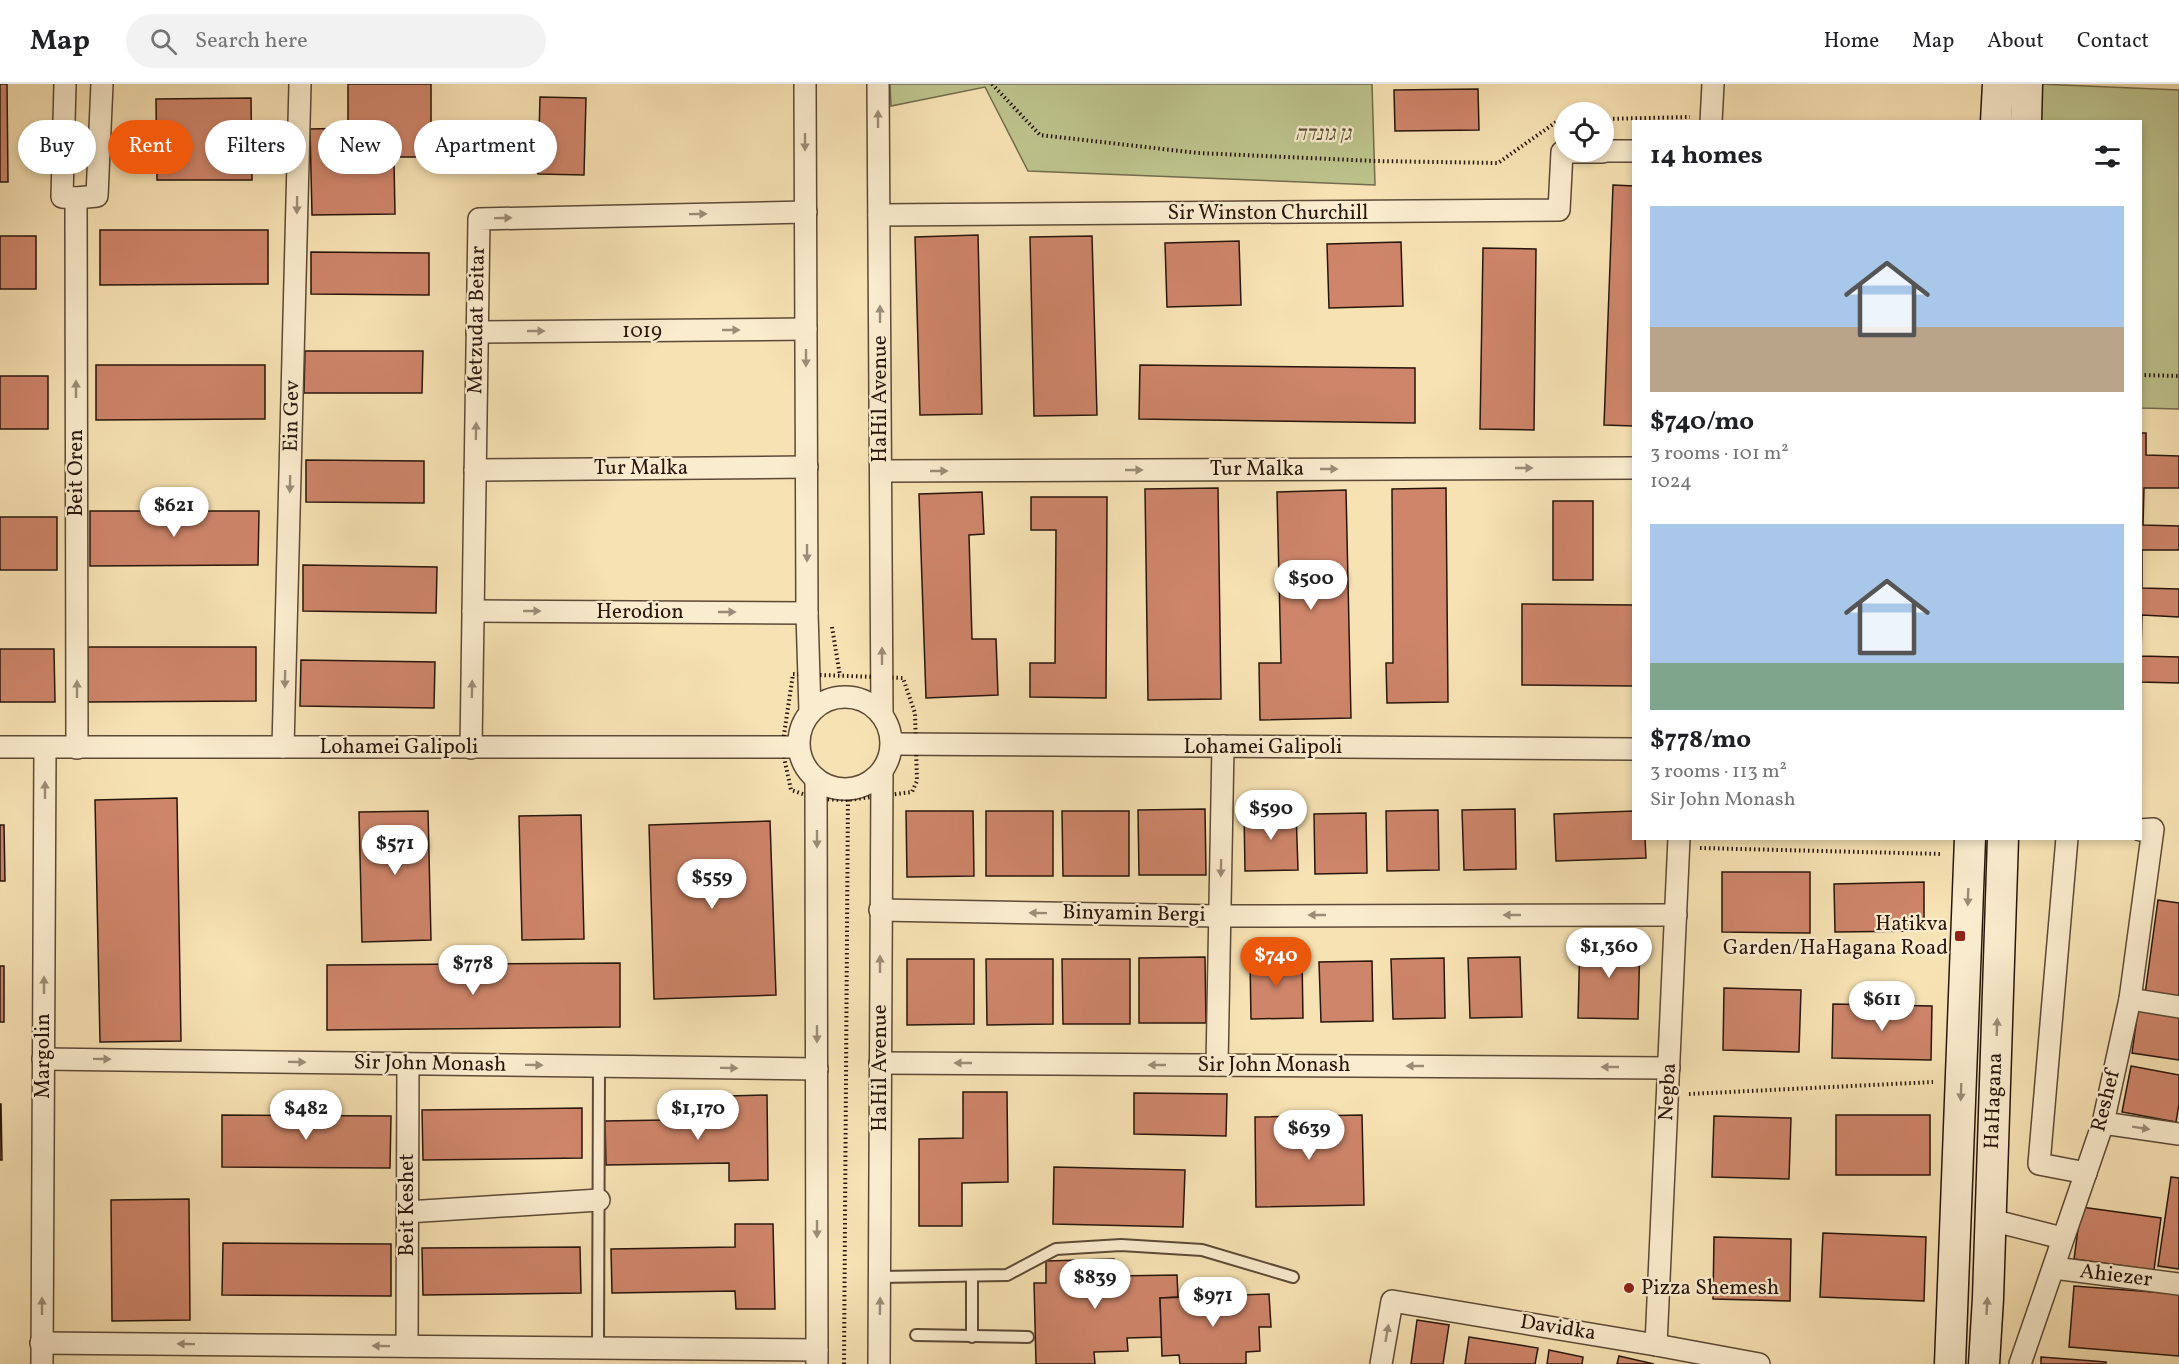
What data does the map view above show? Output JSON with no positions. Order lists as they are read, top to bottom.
{
  "streets": {
    "street": [
      "Sir Winston Churchill",
      "Metzudat Beitar",
      "1019",
      "HaHil Avenue",
      "Ein Gev",
      "Tur Malka",
      "Beit Oren",
      "Herodion",
      "Lohamei Galipoli",
      "Binyamin Bergi",
      "Margolin",
      "Sir John Monash",
      "Negba",
      "HaHagana",
      "Reshef",
      "Beit Keshet",
      "Ahiezer",
      "Davidka"
    ]
  },
  "crossings": [
    ["Sir Winston Churchill", "HaHil Avenue"],
    ["Metzudat Beitar", "1019"],
    ["Metzudat Beitar", "Tur Malka"],
    ["Metzudat Beitar", "Herodion"],
    ["Metzudat Beitar", "Lohamei Galipoli"],
    ["HaHil Avenue", "Tur Malka"],
    ["HaHil Avenue", "Lohamei Galipoli"],
    ["HaHil Avenue", "Binyamin Bergi"],
    ["HaHil Avenue", "Sir John Monash"],
    ["Ein Gev", "Lohamei Galipoli"],
    ["Beit Oren", "Lohamei Galipoli"],
    ["Lohamei Galipoli", "Margolin"],
    ["Binyamin Bergi", "Negba"],
    ["Margolin", "Sir John Monash"],
    ["Sir John Monash", "Negba"],
    ["Sir John Monash", "Beit Keshet"],
    ["Negba", "Davidka"],
    ["Reshef", "Ahiezer"]
  ],
  "one_way": [
    "1019",
    "Ein Gev",
    "Tur Malka",
    "Beit Oren",
    "Herodion",
    "Binyamin Bergi",
    "Margolin",
    "Davidka"
  ],
  "parks": ["גן גונדה"],
  "places": {
    "transit": ["Hatikva Garden/HaHagana Road"],
    "other": ["Pizza Shemesh"]
  },
  "page": {
    "header": "Map",
    "search": "Search here",
    "nav": [
      "Home",
      "Map",
      "About",
      "Contact"
    ],
    "chip": [
      "Buy",
      "Rent",
      "Filters",
      "New",
      "Apartment"
    ],
    "heading": "14 homes",
    "list": [
      {
        "name": "$740/mo",
        "note": "3 rooms · 101 m² · 1024"
      },
      {
        "name": "$778/mo",
        "note": "3 rooms · 113 m² · Sir John Monash"
      }
    ],
    "price": [
      "$621",
      "$500",
      "$590",
      "$571",
      "$559",
      "$1,360",
      "$740",
      "$778",
      "$611",
      "$482",
      "$1,170",
      "$639",
      "$839",
      "$971"
    ]
  }
}
